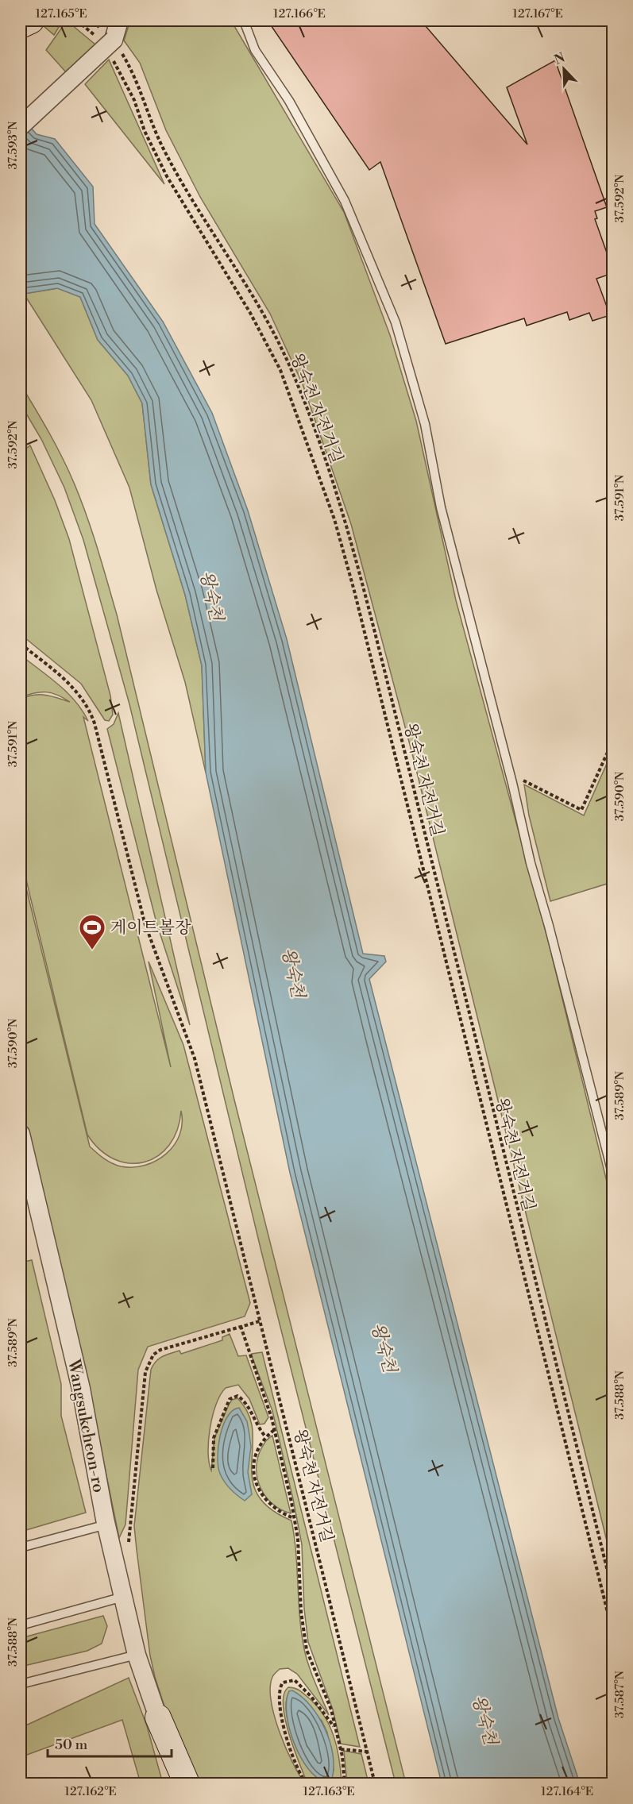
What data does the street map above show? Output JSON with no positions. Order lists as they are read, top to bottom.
{
  "streets": {
    "street": ["Wangsukcheon-ro"],
    "path": ["왕숙천 자전거길"]
  },
  "water": ["왕숙천"],
  "places": {
    "sports": ["게이트볼장"]
  },
  "scale_bar": "50 m",
  "north": "top left",
  "coordinates": [
    "127.165°E",
    "127.166°E",
    "127.167°E",
    "37.593°N",
    "37.592°N",
    "37.591°N",
    "37.590°N",
    "37.589°N",
    "37.588°N",
    "37.587°N",
    "127.162°E",
    "127.163°E",
    "127.164°E"
  ]
}
